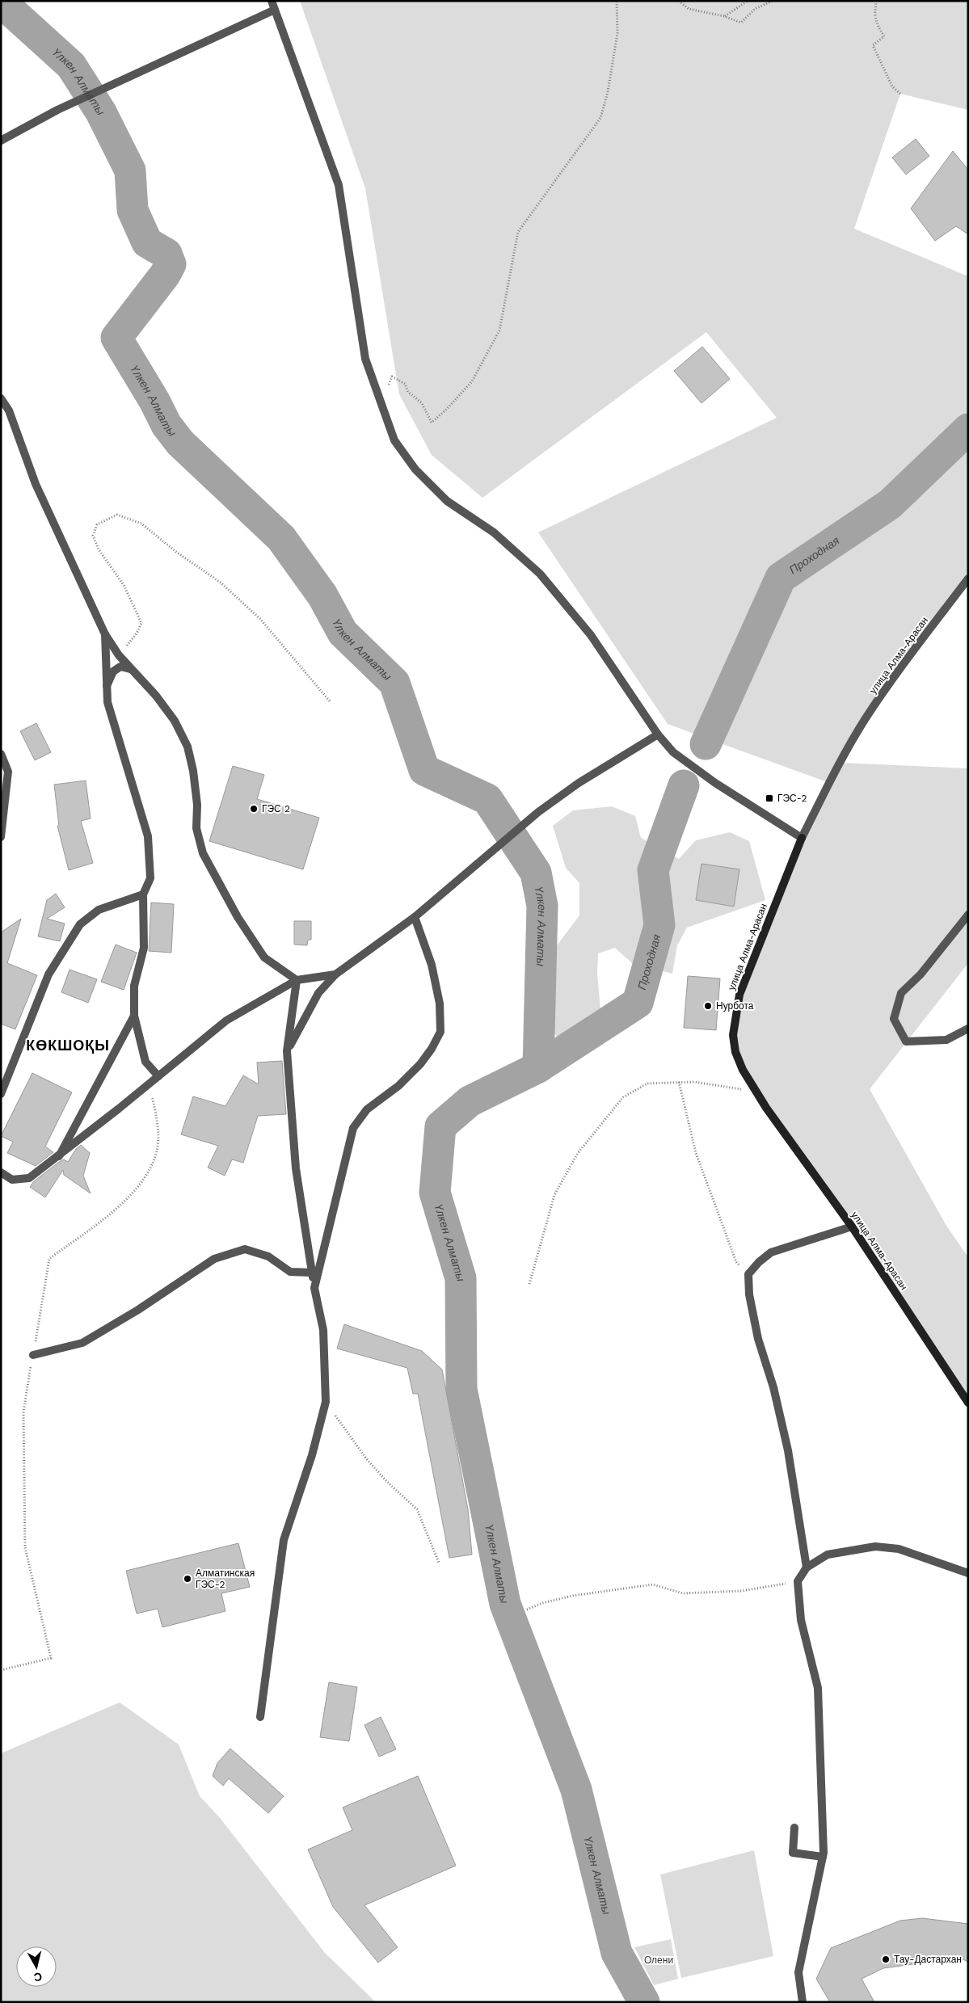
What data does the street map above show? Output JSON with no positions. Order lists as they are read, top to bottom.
{
  "streets": {
    "main road": ["улица Алма-Арасан"]
  },
  "districts": ["КӨКШОҚЫ"],
  "water": ["Үлкен Алматы", "Проходная"],
  "parks": ["Олени"],
  "places": {
    "transit": ["ГЭС-2"],
    "other": [
      "ГЭС 2",
      "Нурбота",
      "Алматинская ГЭС-2",
      "Тау-Дастархан"
    ]
  },
  "north": "bottom"
}
